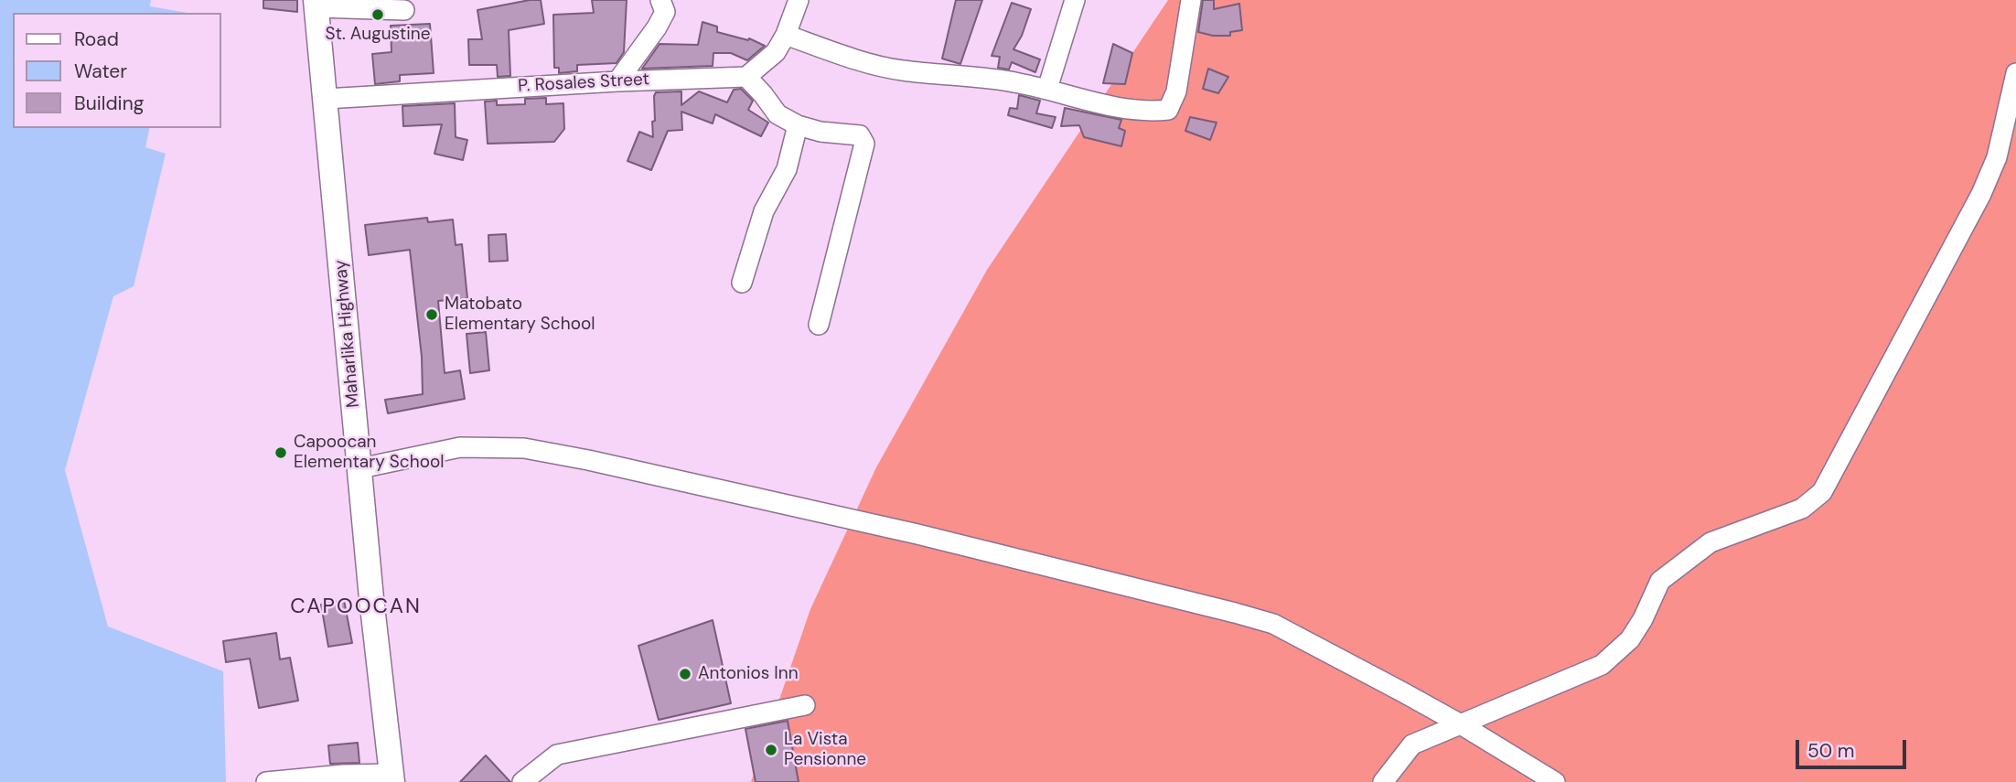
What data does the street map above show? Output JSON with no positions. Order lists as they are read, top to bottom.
{
  "streets": {
    "main road": ["Maharlika Highway"],
    "street": ["P. Rosales Street"]
  },
  "crossings": [
    ["P. Rosales Street", "Maharlika Highway"]
  ],
  "districts": ["CAPOOCAN"],
  "places": [
    "St. Augustine",
    "Matobato Elementary School",
    "Capoocan Elementary School",
    "Antonios Inn",
    "La Vista Pensionne"
  ],
  "legend": ["Road", "Water", "Building"],
  "scale_bar": "50 m"
}
